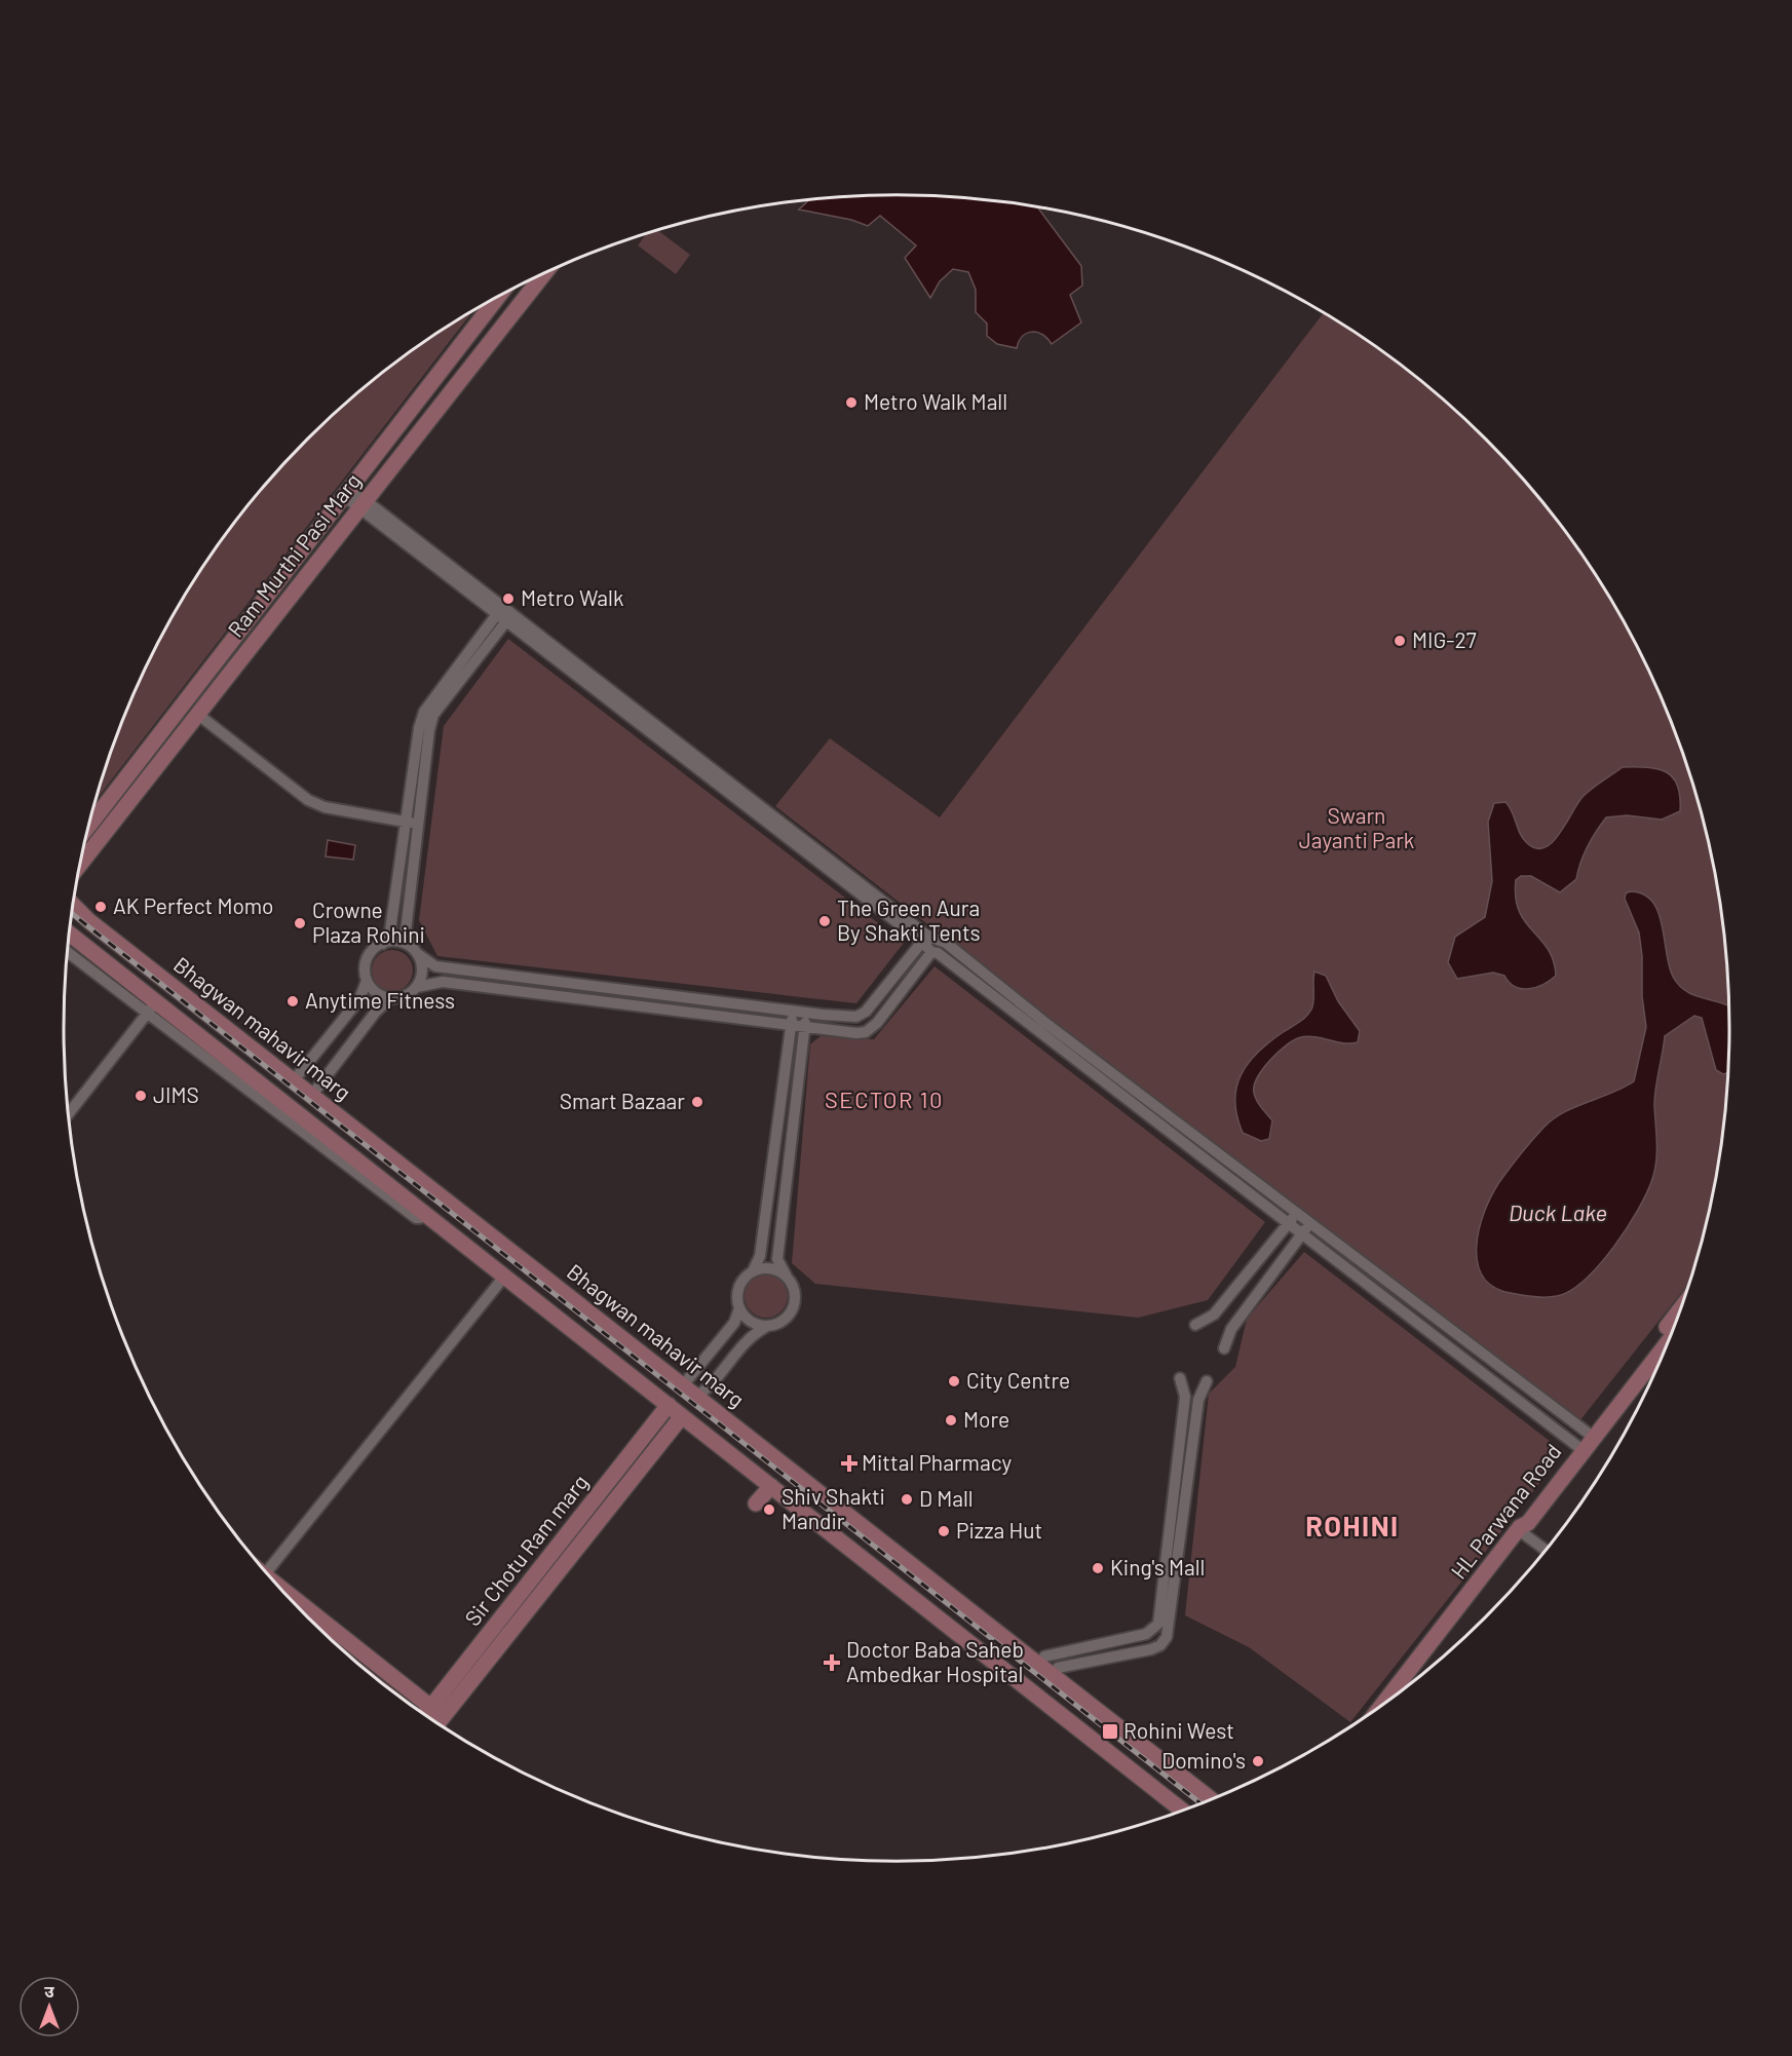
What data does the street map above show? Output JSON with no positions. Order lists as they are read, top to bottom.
{
  "streets": {
    "street": [
      "Ram Murthi Pasi Marg",
      "Bhagwan mahavir marg",
      "HL Parwana Road",
      "Sir Chotu Ram marg"
    ]
  },
  "crossings": [
    ["Bhagwan mahavir marg", "Sir Chotu Ram marg"]
  ],
  "districts": ["SECTOR 10", "ROHINI"],
  "water": ["Duck Lake"],
  "parks": ["Swarn Jayanti Park"],
  "places": {
    "other": [
      "Metro Walk Mall",
      "Metro Walk",
      "MIG-27",
      "AK Perfect Momo",
      "The Green Aura By Shakti Tents",
      "Crowne Plaza Rohini",
      "Anytime Fitness",
      "JIMS",
      "Smart Bazaar",
      "City Centre",
      "More",
      "D Mall",
      "Shiv Shakti Mandir",
      "Pizza Hut",
      "King's Mall",
      "Domino's"
    ],
    "health": ["Mittal Pharmacy", "Doctor Baba Saheb Ambedkar Hospital"],
    "transit": ["Rohini West"]
  },
  "north": "top"
}
